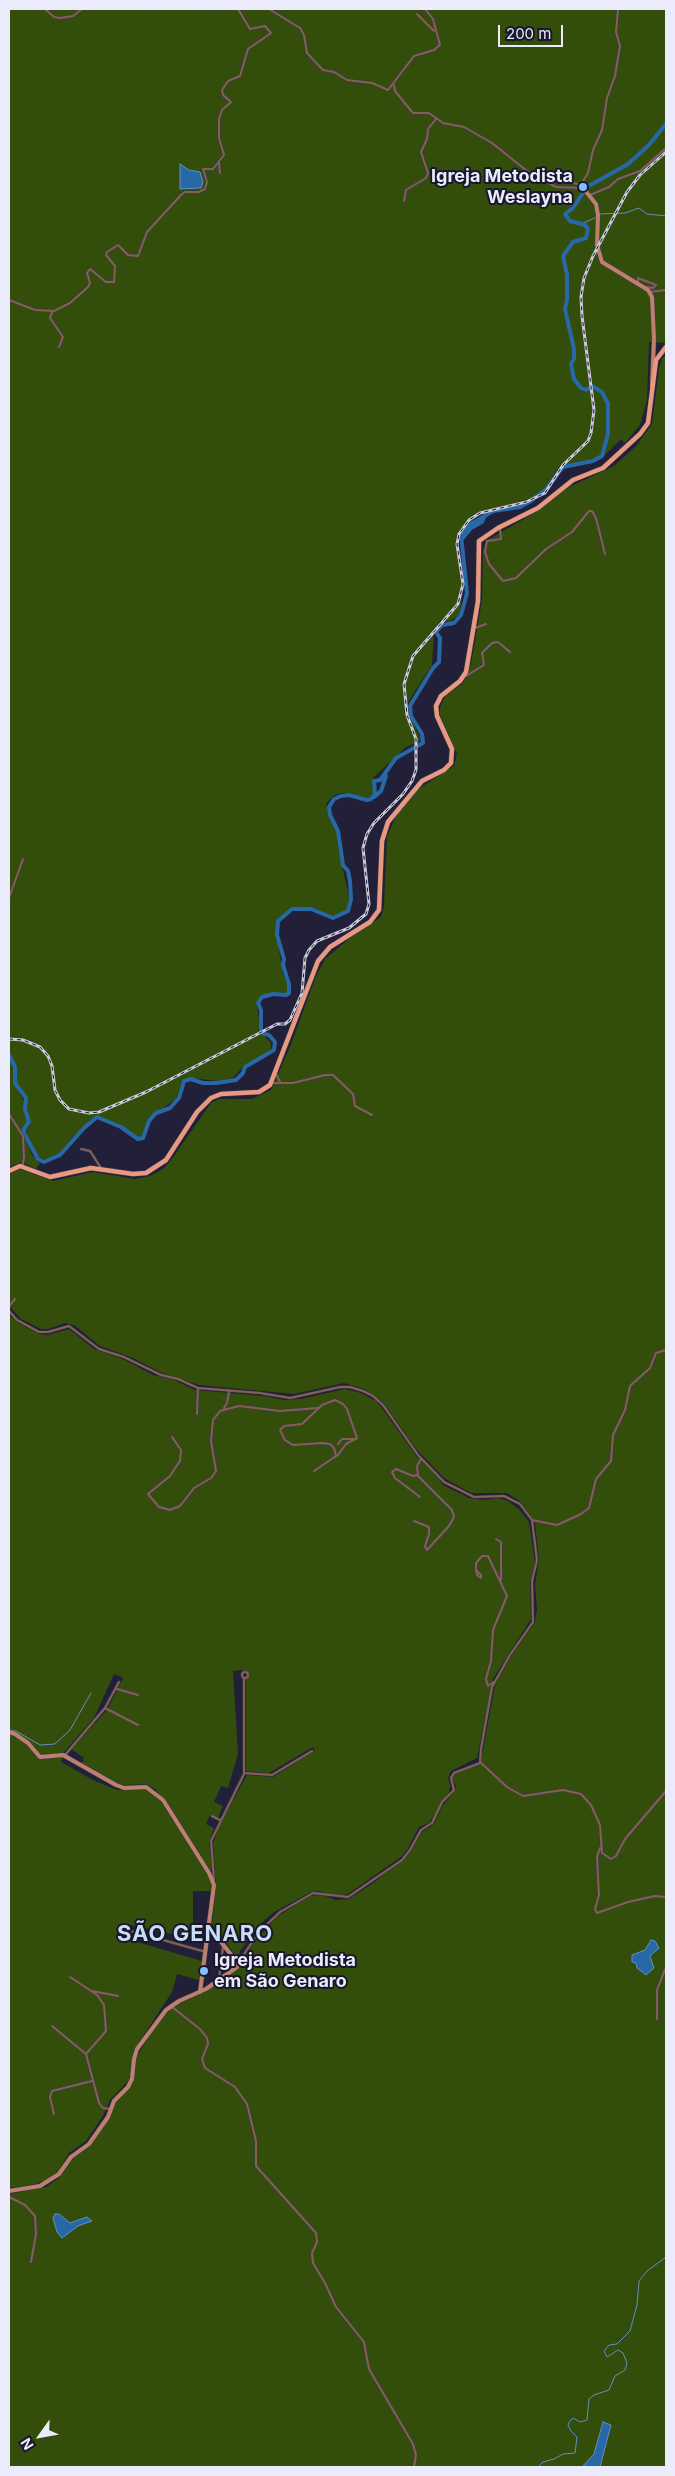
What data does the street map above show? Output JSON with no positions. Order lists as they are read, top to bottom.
{
  "districts": ["SÃO GENARO"],
  "places": ["Igreja Metodista Weslayna", "Igreja Metodista em São Genaro"],
  "scale_bar": "200 m",
  "north": "bottom left"
}
